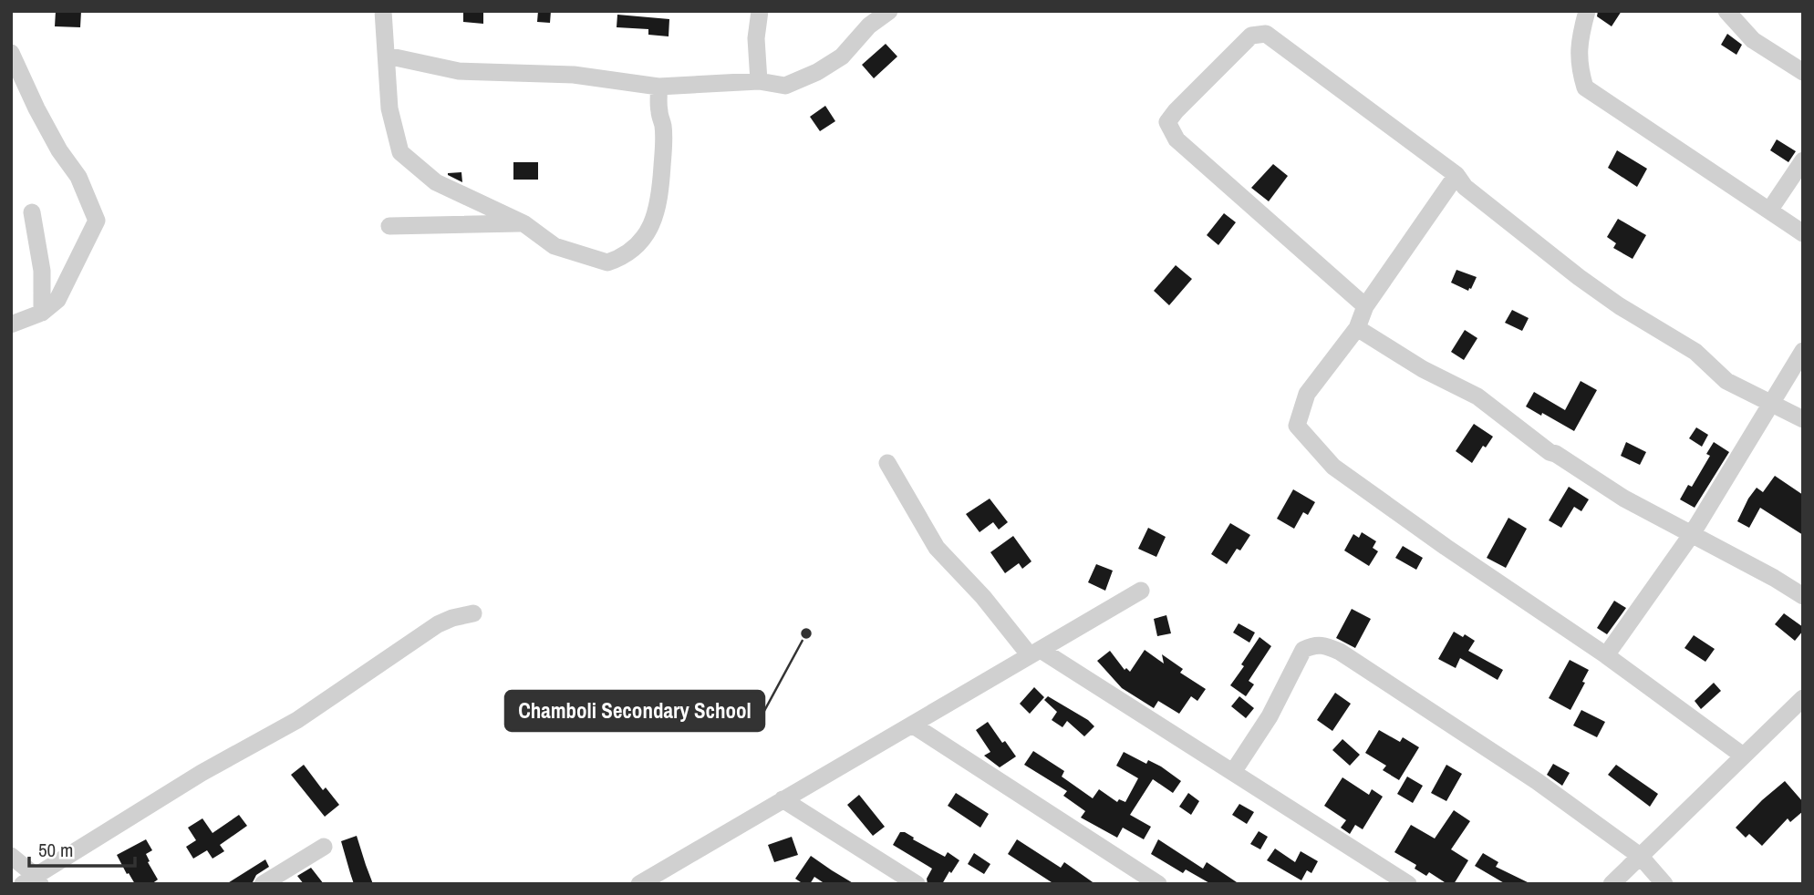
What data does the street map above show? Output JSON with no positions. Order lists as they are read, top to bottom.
{
  "places": ["Chamboli Secondary School"],
  "scale_bar": "50 m"
}
